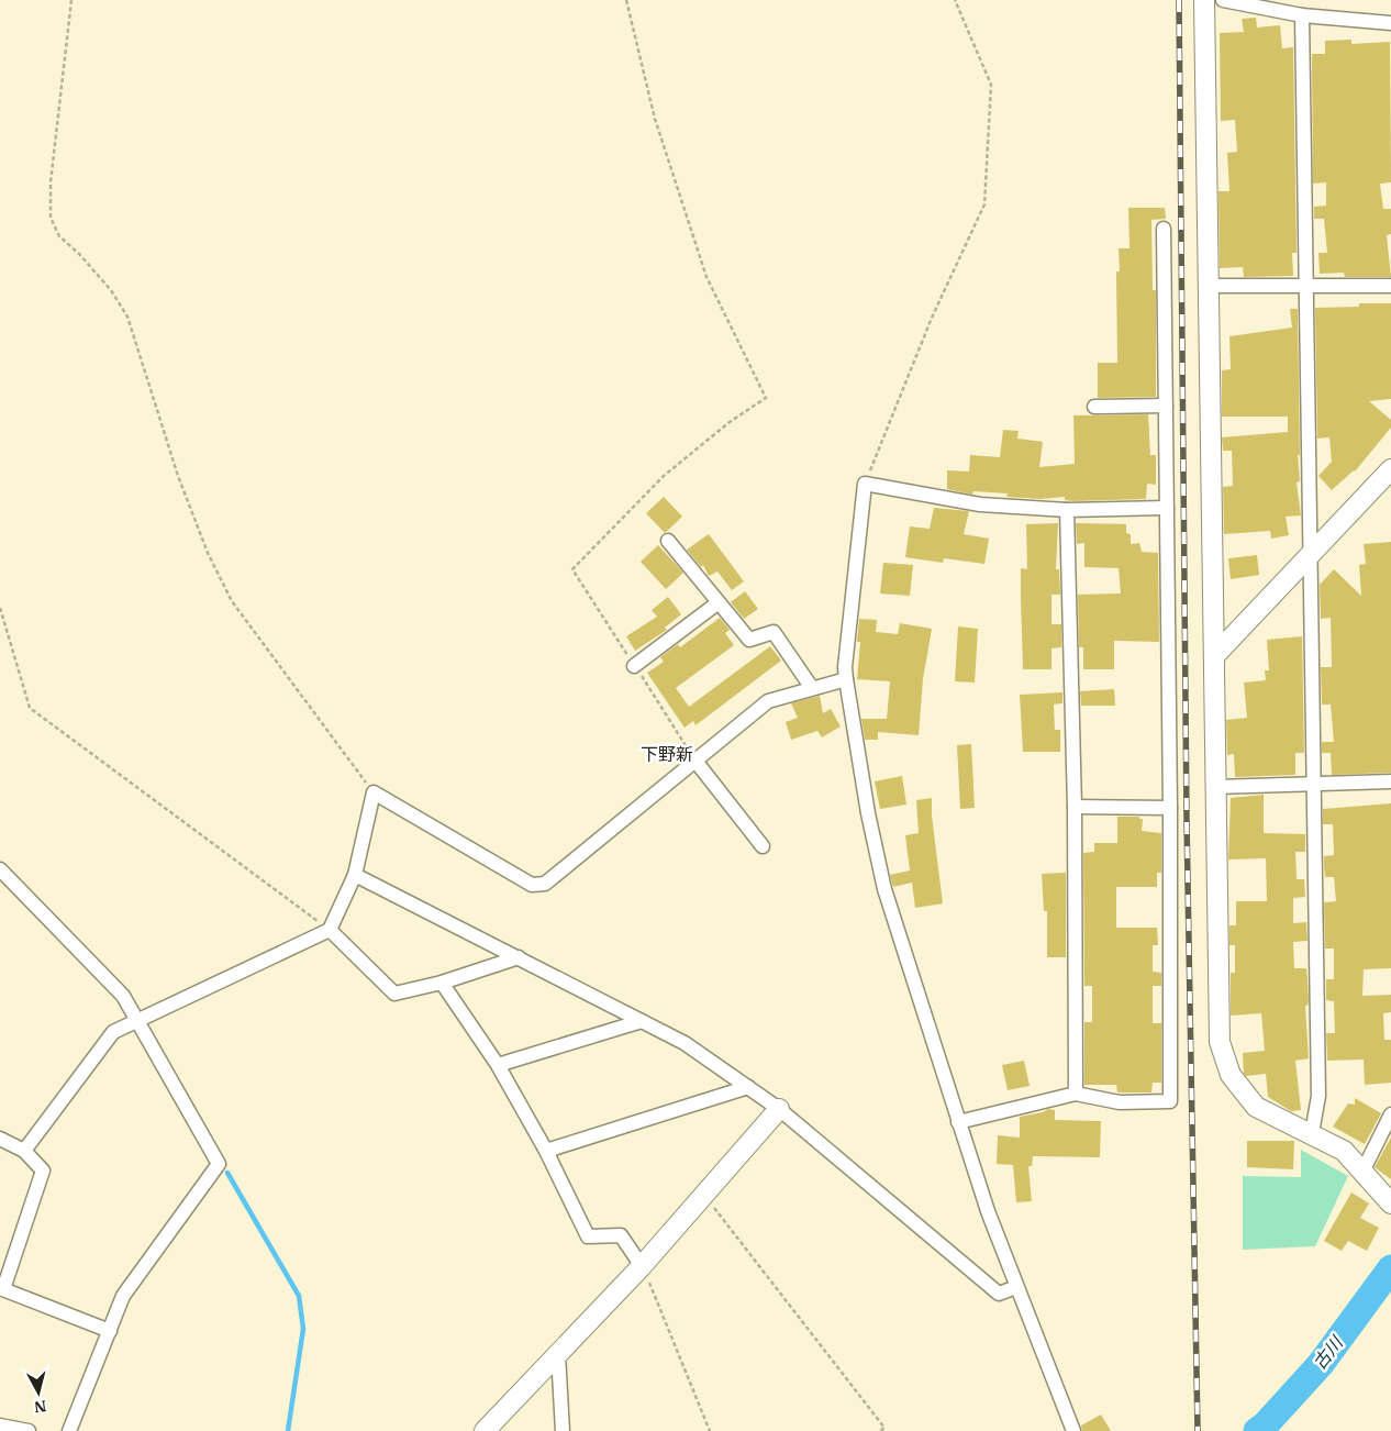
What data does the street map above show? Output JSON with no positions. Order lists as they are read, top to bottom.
{
  "districts": ["下野新"],
  "water": ["古川"],
  "north": "bottom"
}
